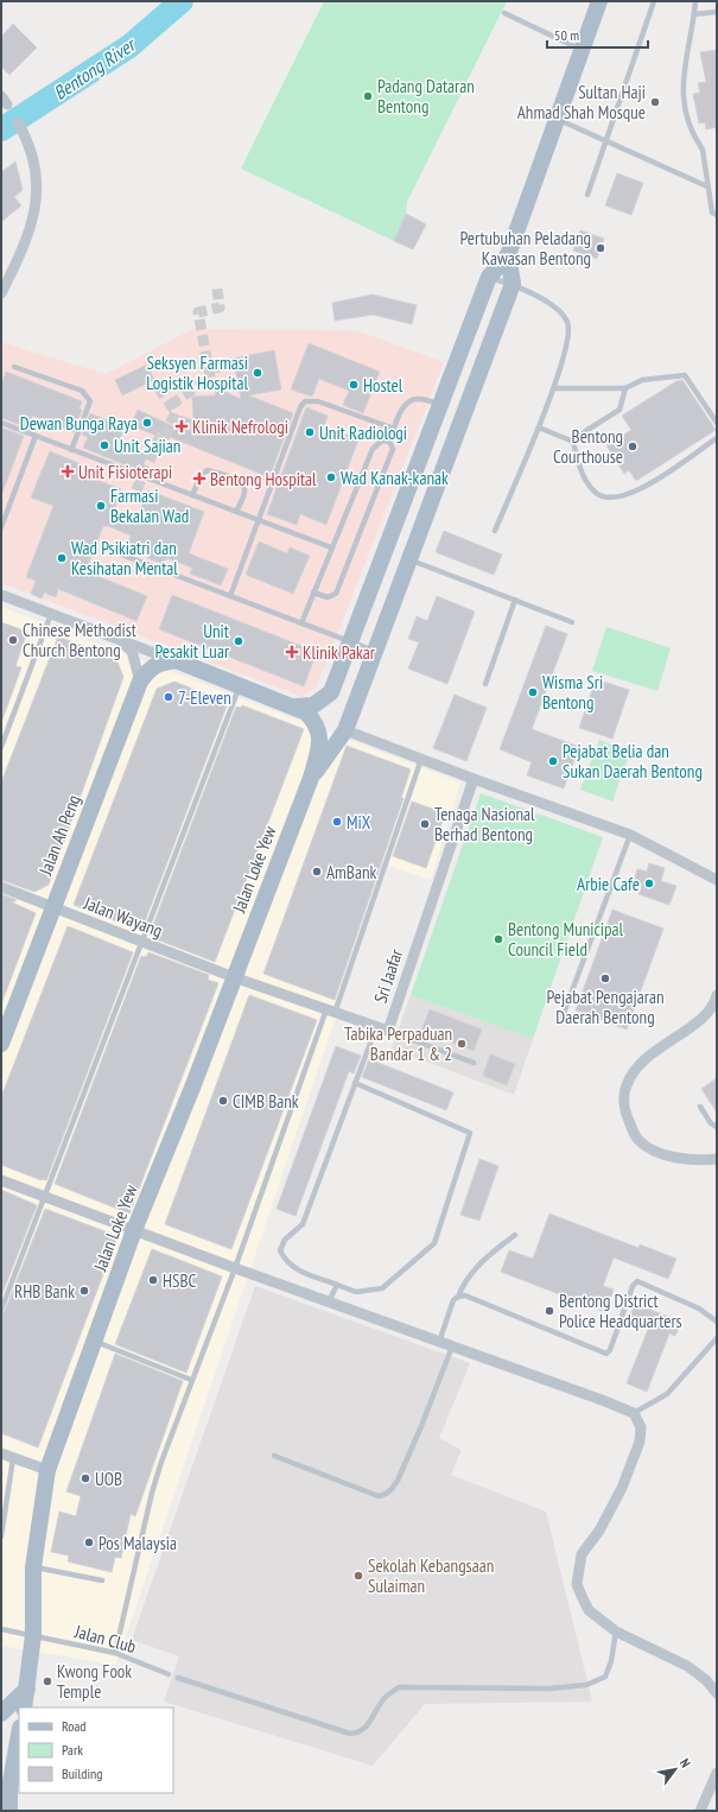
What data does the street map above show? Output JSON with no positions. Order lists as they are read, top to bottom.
{
  "streets": {
    "main road": ["Jalan Ah Peng", "Jalan Loke Yew"],
    "street": ["Jalan Wayang", "Sri Jaafar"],
    "lane": ["Jalan Club"]
  },
  "crossings": [
    ["Jalan Ah Peng", "Jalan Wayang"],
    ["Jalan Loke Yew", "Jalan Wayang"],
    ["Jalan Loke Yew", "Sri Jaafar"],
    ["Jalan Loke Yew", "Jalan Club"],
    ["Jalan Wayang", "Sri Jaafar"]
  ],
  "water": ["Bentong River"],
  "places": {
    "other": [
      "Padang Dataran Bentong",
      "Sultan Haji Ahmad Shah Mosque",
      "Pertubuhan Peladang Kawasan Bentong",
      "Seksyen Farmasi Logistik Hospital",
      "Hostel",
      "Dewan Bunga Raya",
      "Unit Radiologi",
      "Unit Sajian",
      "Bentong Courthouse",
      "Wad Kanak-kanak",
      "Farmasi Bekalan Wad",
      "Wad Psikiatri dan Kesihatan Mental",
      "Chinese Methodist Church Bentong",
      "Unit Pesakit Luar",
      "Wisma Sri Bentong",
      "7-Eleven",
      "Pejabat Belia dan Sukan Daerah Bentong",
      "MiX",
      "Tenaga Nasional Berhad Bentong",
      "AmBank",
      "Arbie Cafe",
      "Bentong Municipal Council Field",
      "Pejabat Pengajaran Daerah Bentong",
      "Tabika Perpaduan Bandar 1 & 2",
      "CIMB Bank",
      "HSBC",
      "RHB Bank",
      "Bentong District Police Headquarters",
      "UOB",
      "Pos Malaysia",
      "Sekolah Kebangsaan Sulaiman",
      "Kwong Fook Temple"
    ],
    "health": [
      "Klinik Nefrologi",
      "Unit Fisioterapi",
      "Bentong Hospital",
      "Klinik Pakar"
    ]
  },
  "legend": ["Road", "Park", "Building"],
  "scale_bar": "50 m",
  "north": "top right"
}
